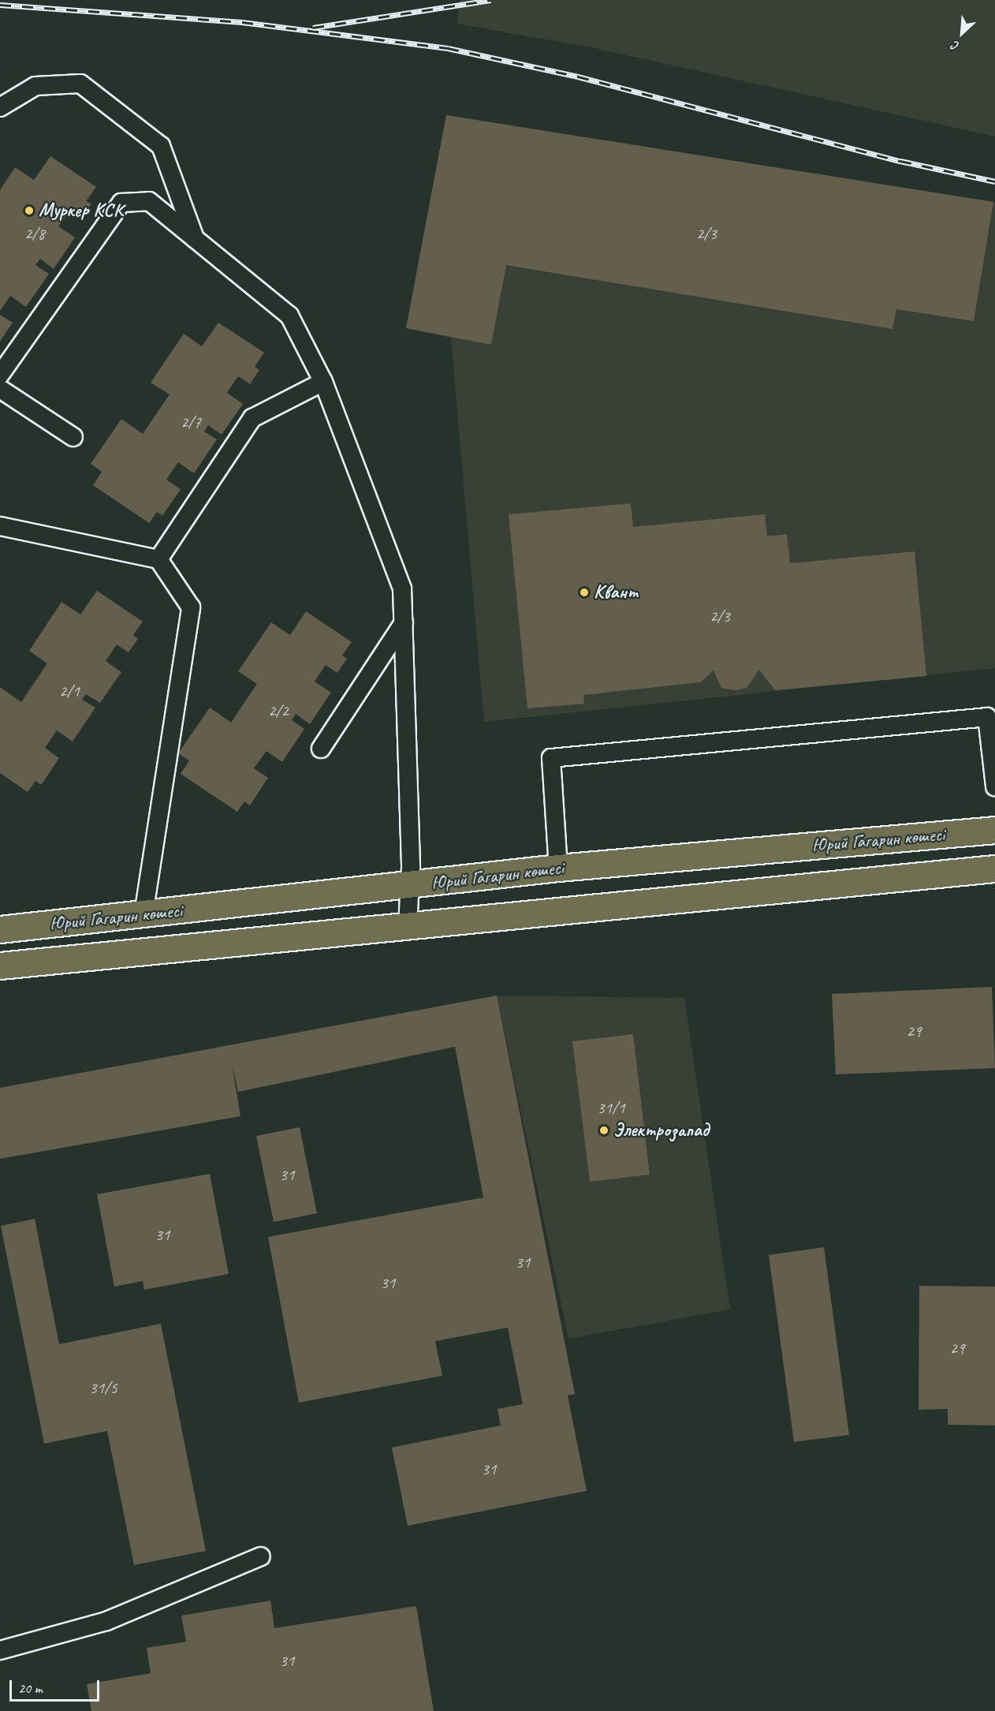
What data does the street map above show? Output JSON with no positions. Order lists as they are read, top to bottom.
{
  "streets": {
    "main road": ["Юрий Гагарин көшесі"]
  },
  "places": ["Муркер КСК", "Квант", "Электрозапад"],
  "house_numbers": [
    "2/8",
    "2/3",
    "2/7",
    "2/3",
    "2/1",
    "2/2",
    "29",
    "31/1",
    "31",
    "31",
    "31",
    "31",
    "29",
    "31/5",
    "31",
    "31"
  ],
  "scale_bar": "20 m",
  "north": "bottom left"
}
